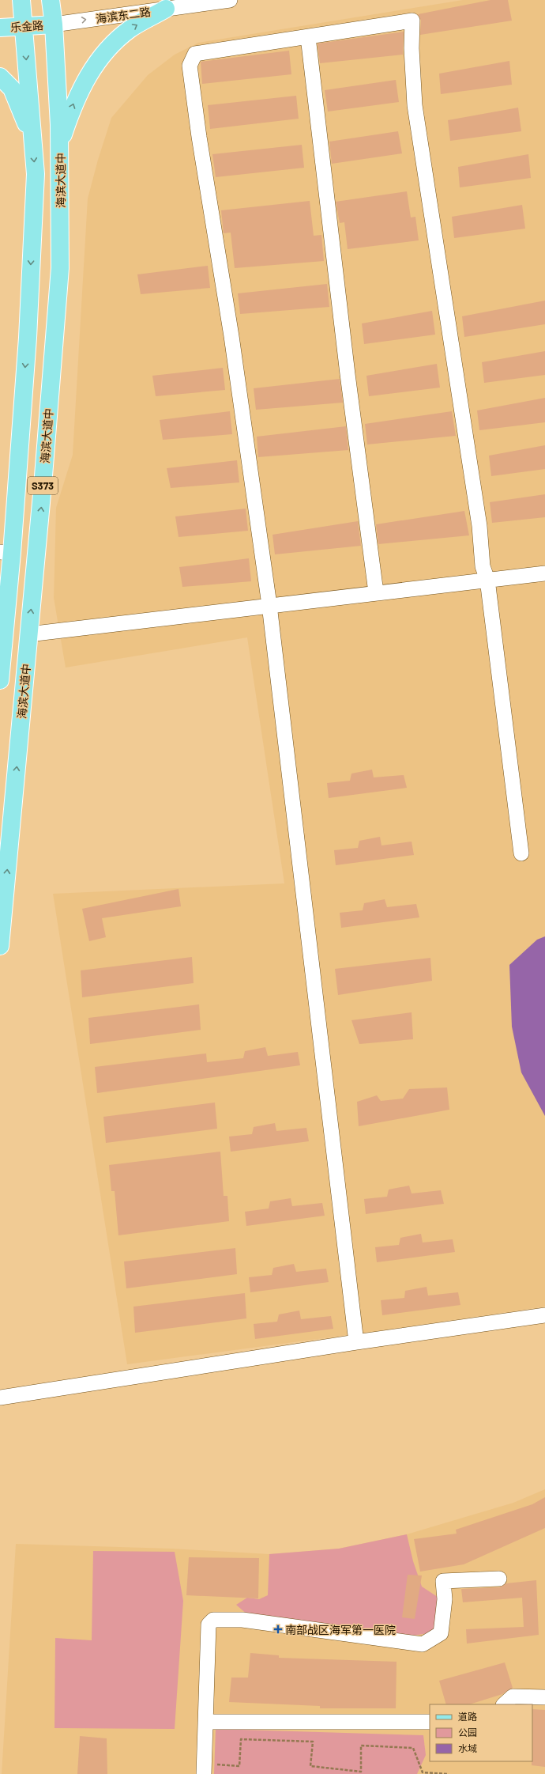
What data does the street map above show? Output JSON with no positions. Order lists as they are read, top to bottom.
{
  "streets": {
    "main road": ["乐金路", "海滨大道中", "S373"],
    "street": ["海滨东二路"]
  },
  "crossings": [
    ["海滨东二路", "乐金路"],
    ["海滨东二路", "海滨大道中"],
    ["乐金路", "海滨大道中"],
    ["乐金路", "S373"]
  ],
  "one_way": ["海滨东二路"],
  "places": {
    "health": ["南部战区海军第一医院"]
  },
  "legend": ["道路", "公园", "水域"]
}
